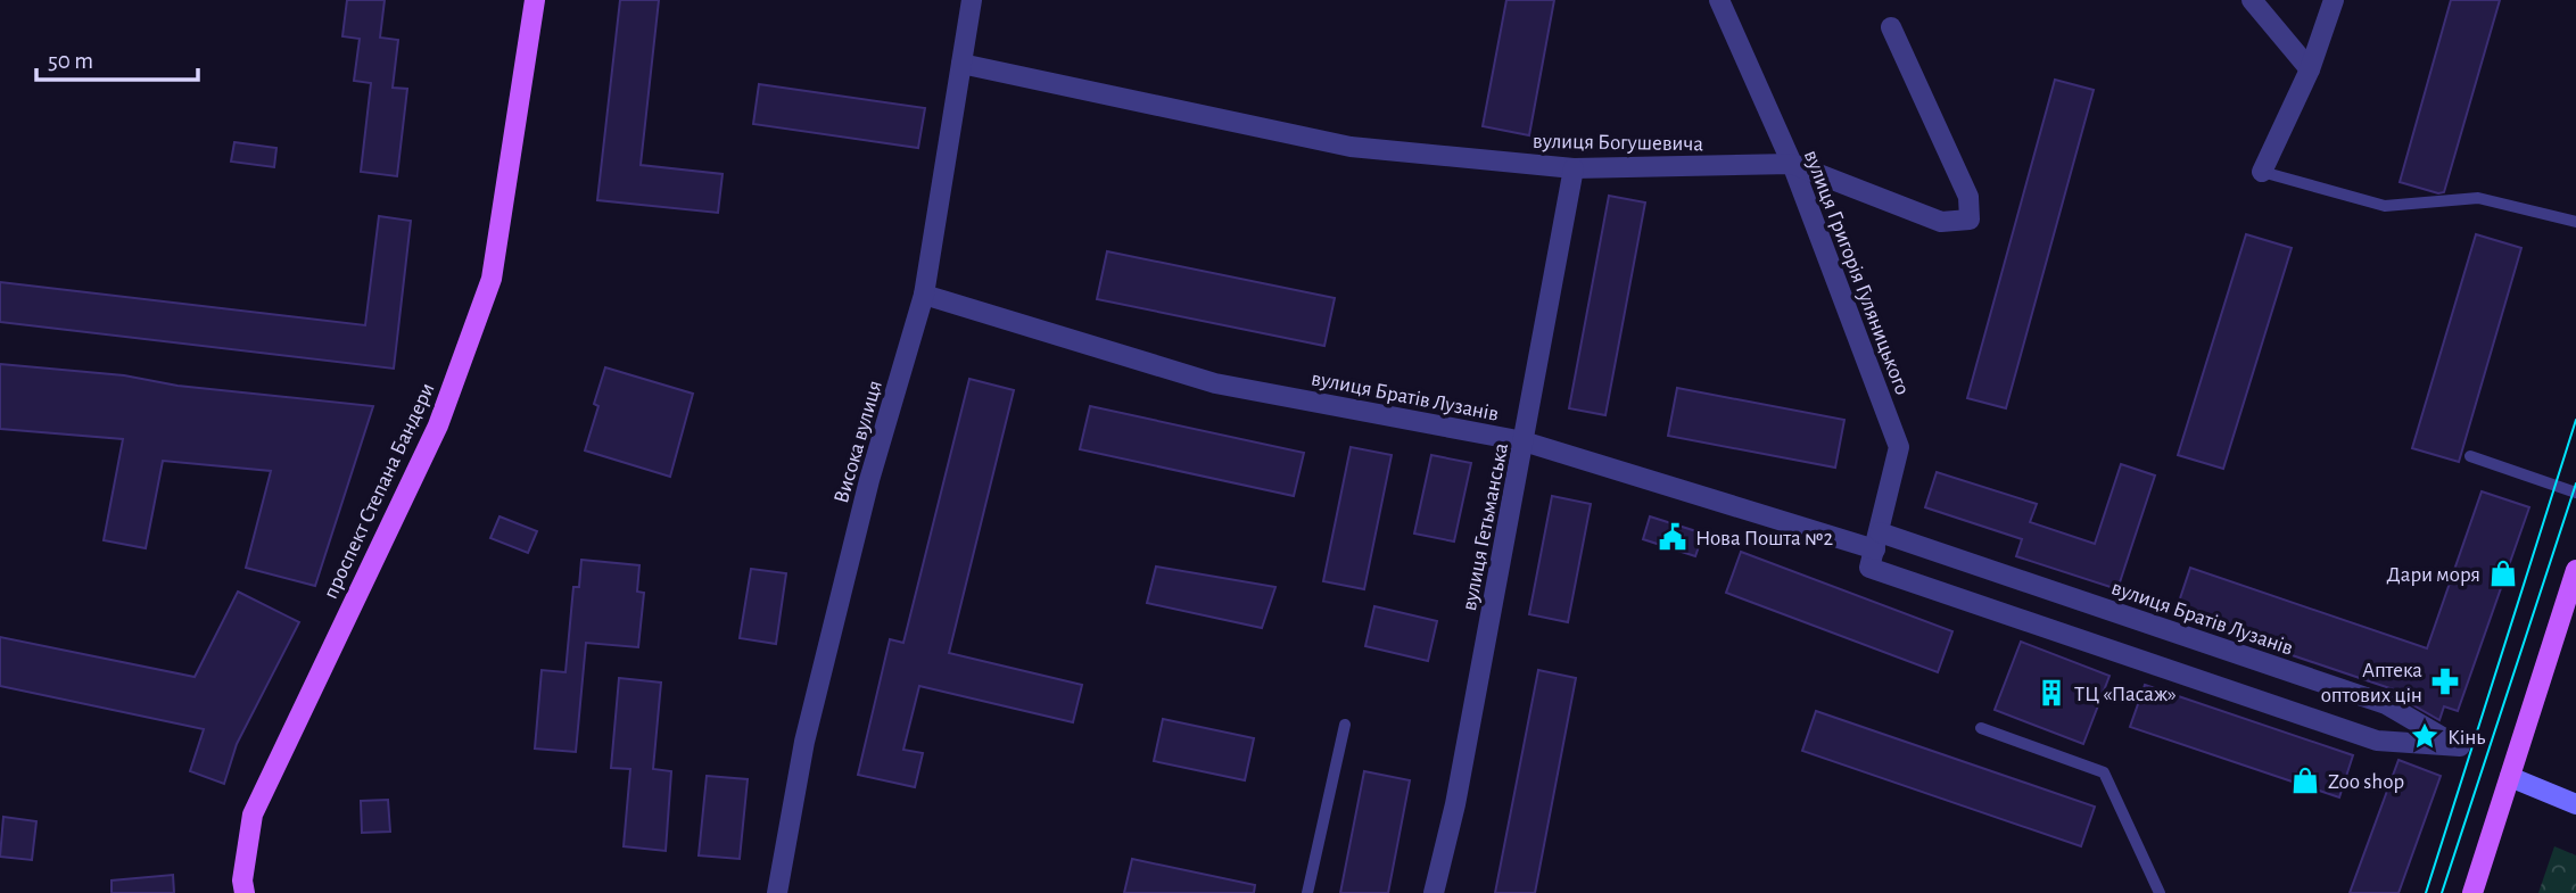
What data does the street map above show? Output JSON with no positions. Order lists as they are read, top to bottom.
{
  "streets": {
    "main road": ["проспект Степана Бандери"],
    "street": [
      "вулиця Богушевича",
      "вулиця Григорія Гуляницького",
      "вулиця Братів Лузанів",
      "Висока вулиця",
      "вулиця Гетьманська"
    ]
  },
  "crossings": [
    ["вулиця Богушевича", "вулиця Григорія Гуляницького"],
    ["вулиця Богушевича", "Висока вулиця"],
    ["вулиця Богушевича", "вулиця Гетьманська"],
    ["вулиця Григорія Гуляницького", "вулиця Братів Лузанів"],
    ["вулиця Братів Лузанів", "Висока вулиця"],
    ["вулиця Братів Лузанів", "вулиця Гетьманська"]
  ],
  "places": {
    "public building": ["Нова Пошта №2"],
    "shop": ["Дари моря", "Zoo shop"],
    "pharmacy": ["Аптека оптових цін"],
    "building": ["ТЦ «Пасаж»"],
    "place": ["Кінь"]
  },
  "scale_bar": "50 m"
}
